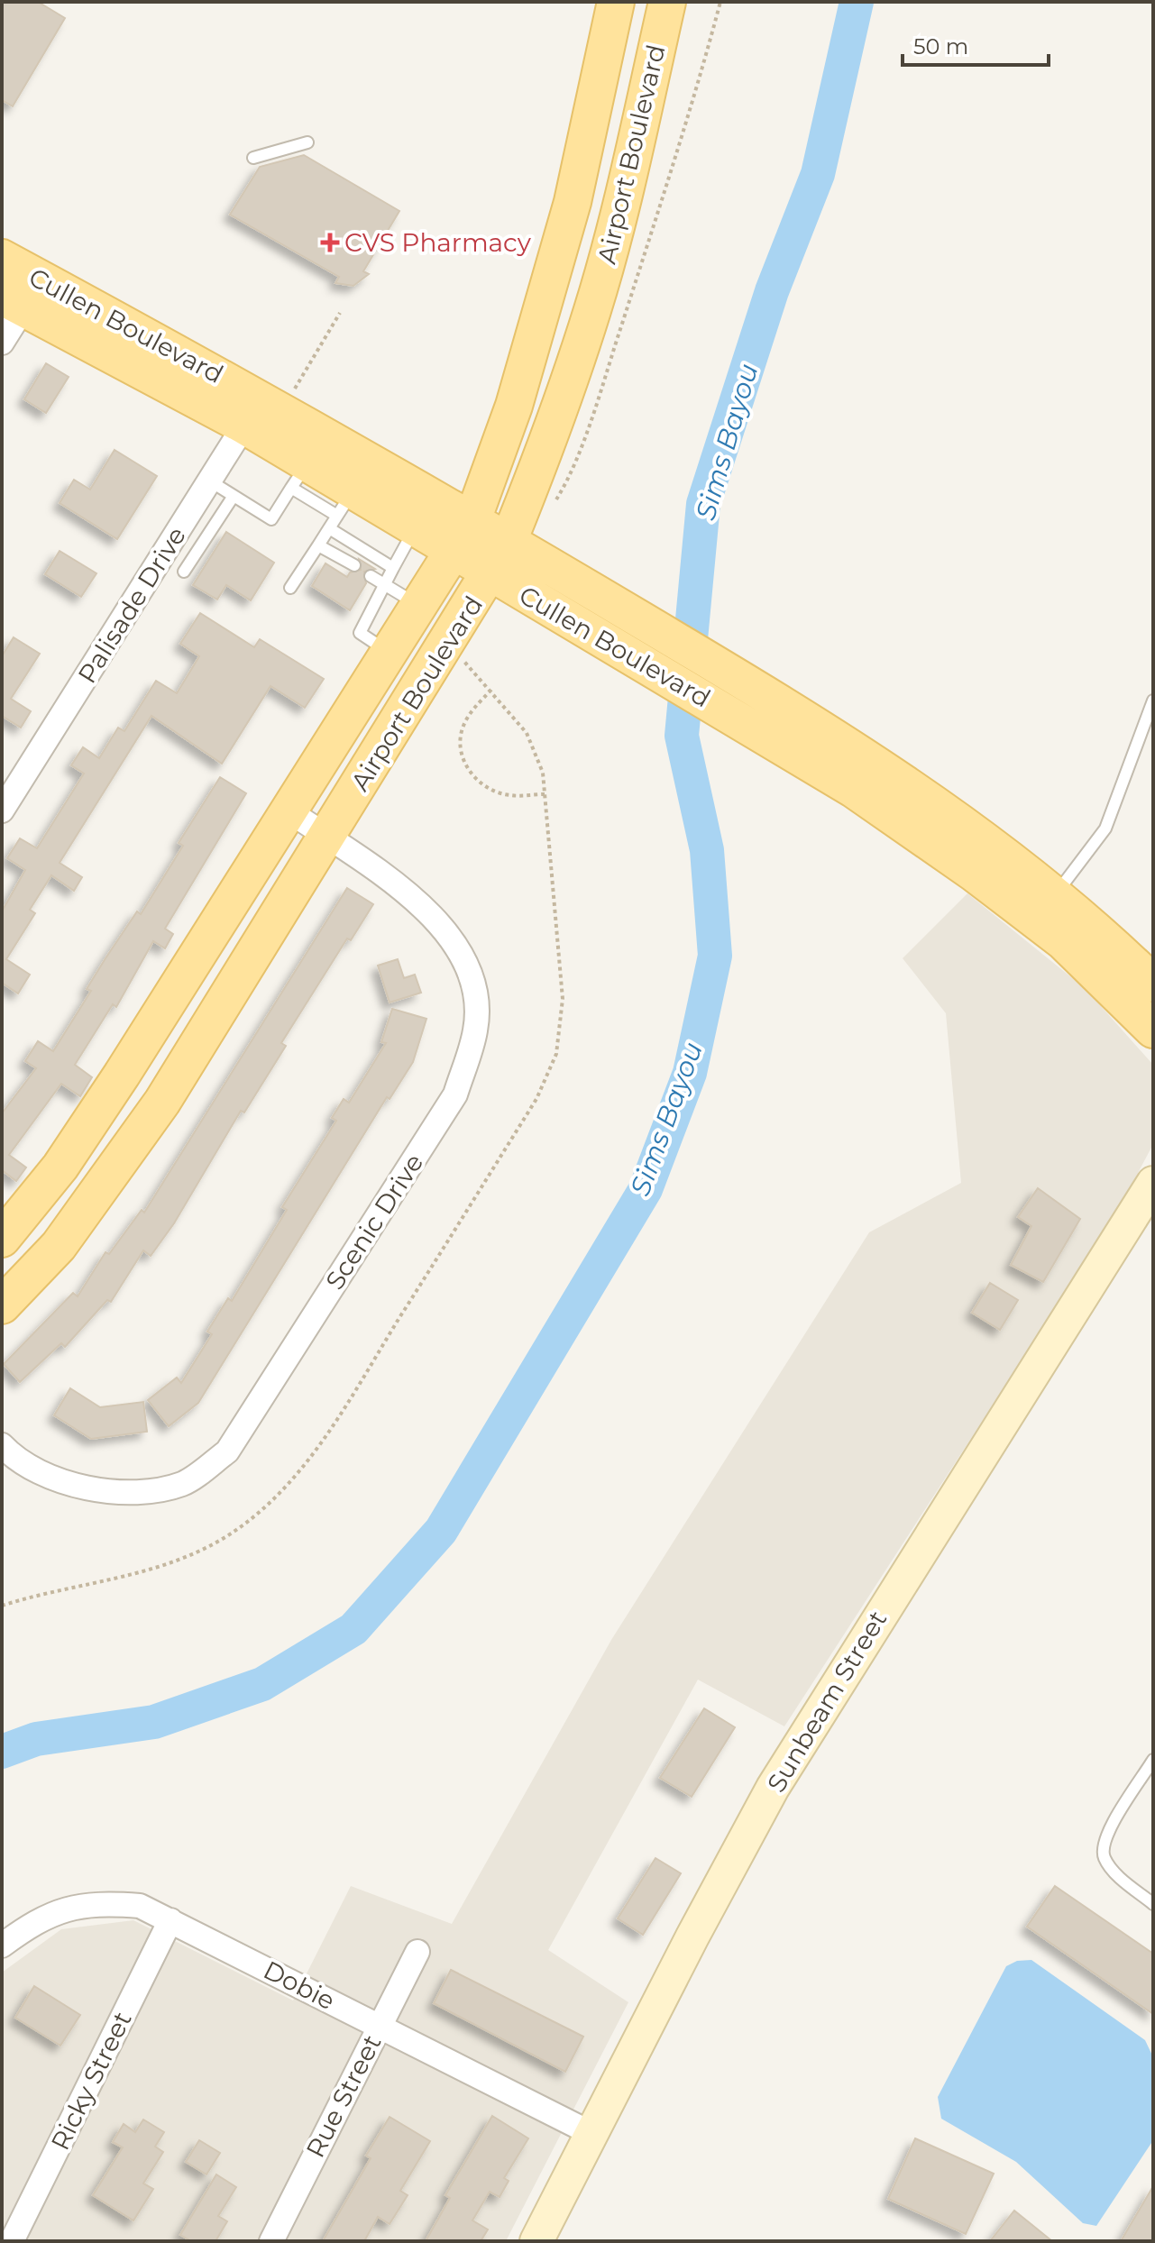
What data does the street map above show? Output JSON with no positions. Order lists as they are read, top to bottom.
{
  "streets": {
    "main road": ["Airport Boulevard", "Cullen Boulevard"],
    "street": [
      "Palisade Drive",
      "Scenic Drive",
      "Sunbeam Street",
      "Dobie",
      "Ricky Street",
      "Rue Street"
    ]
  },
  "crossings": [
    ["Airport Boulevard", "Cullen Boulevard"],
    ["Airport Boulevard", "Scenic Drive"],
    ["Cullen Boulevard", "Palisade Drive"],
    ["Sunbeam Street", "Dobie"],
    ["Dobie", "Ricky Street"],
    ["Dobie", "Rue Street"]
  ],
  "water": ["Sims Bayou"],
  "places": {
    "health": ["CVS Pharmacy"]
  },
  "scale_bar": "50 m"
}
